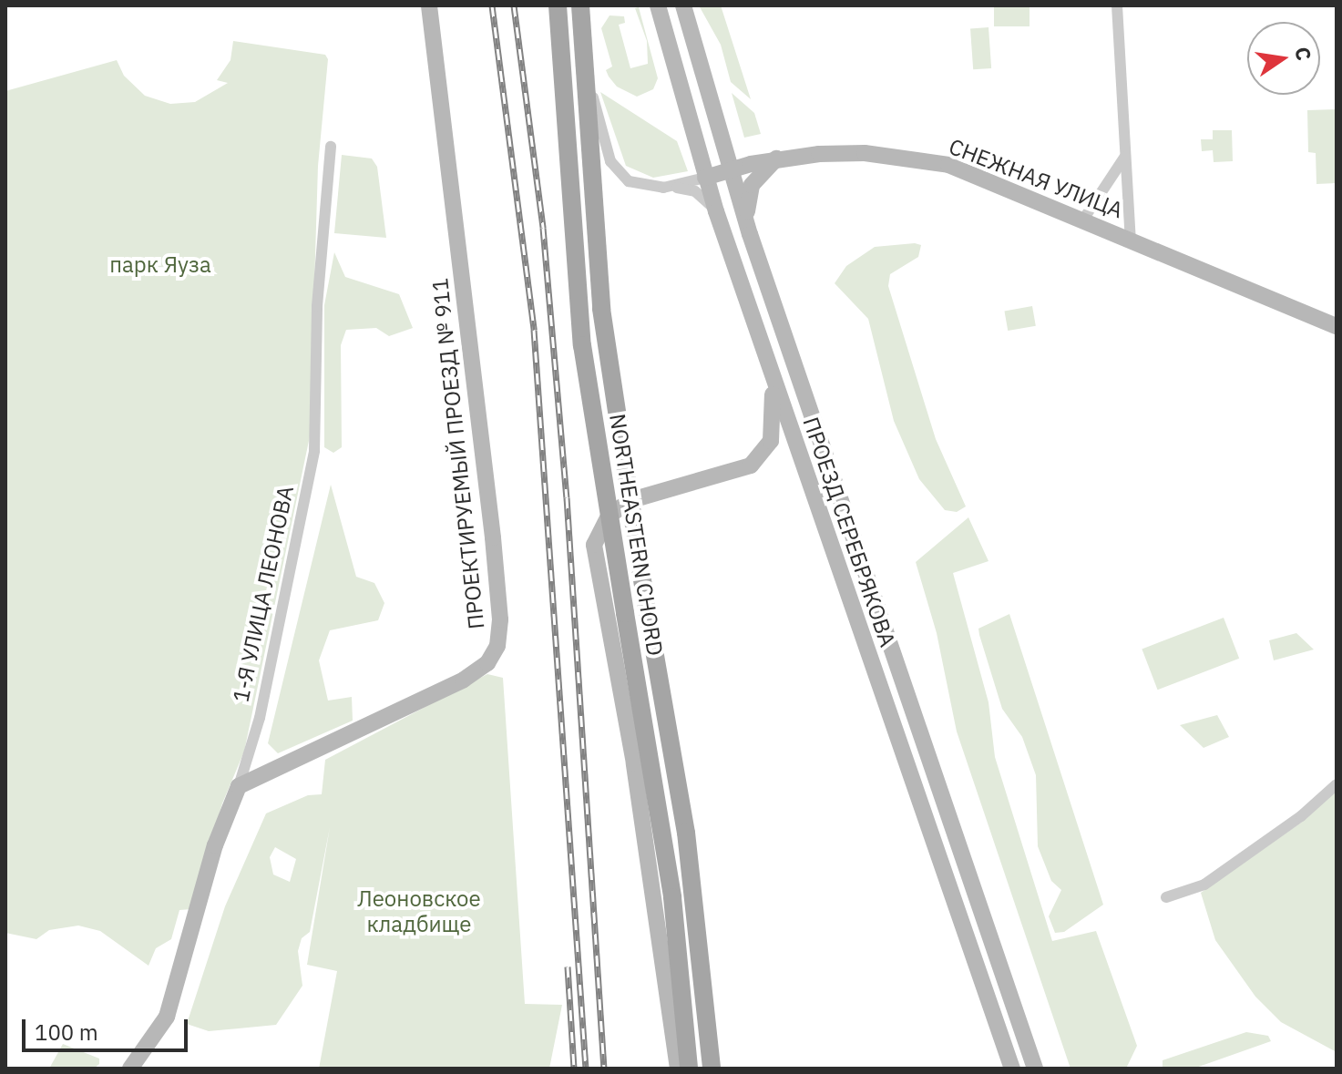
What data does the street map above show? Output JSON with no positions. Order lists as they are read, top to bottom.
{
  "streets": {
    "main road": [
      "СНЕЖНАЯ УЛИЦА",
      "ПРОЕКТИРУЕМЫЙ ПРОЕЗД № 911",
      "ПРОЕЗД СЕРЕБРЯКОВА",
      "NORTHEASTERN CHORD",
      "1-Я УЛИЦА ЛЕОНОВА"
    ]
  },
  "crossings": [
    ["СНЕЖНАЯ УЛИЦА", "ПРОЕЗД СЕРЕБРЯКОВА"],
    ["ПРОЕКТИРУЕМЫЙ ПРОЕЗД № 911", "1-Я УЛИЦА ЛЕОНОВА"]
  ],
  "parks": ["парк Яуза", "Леоновское кладбище"],
  "scale_bar": "100 m",
  "north": "right"
}
